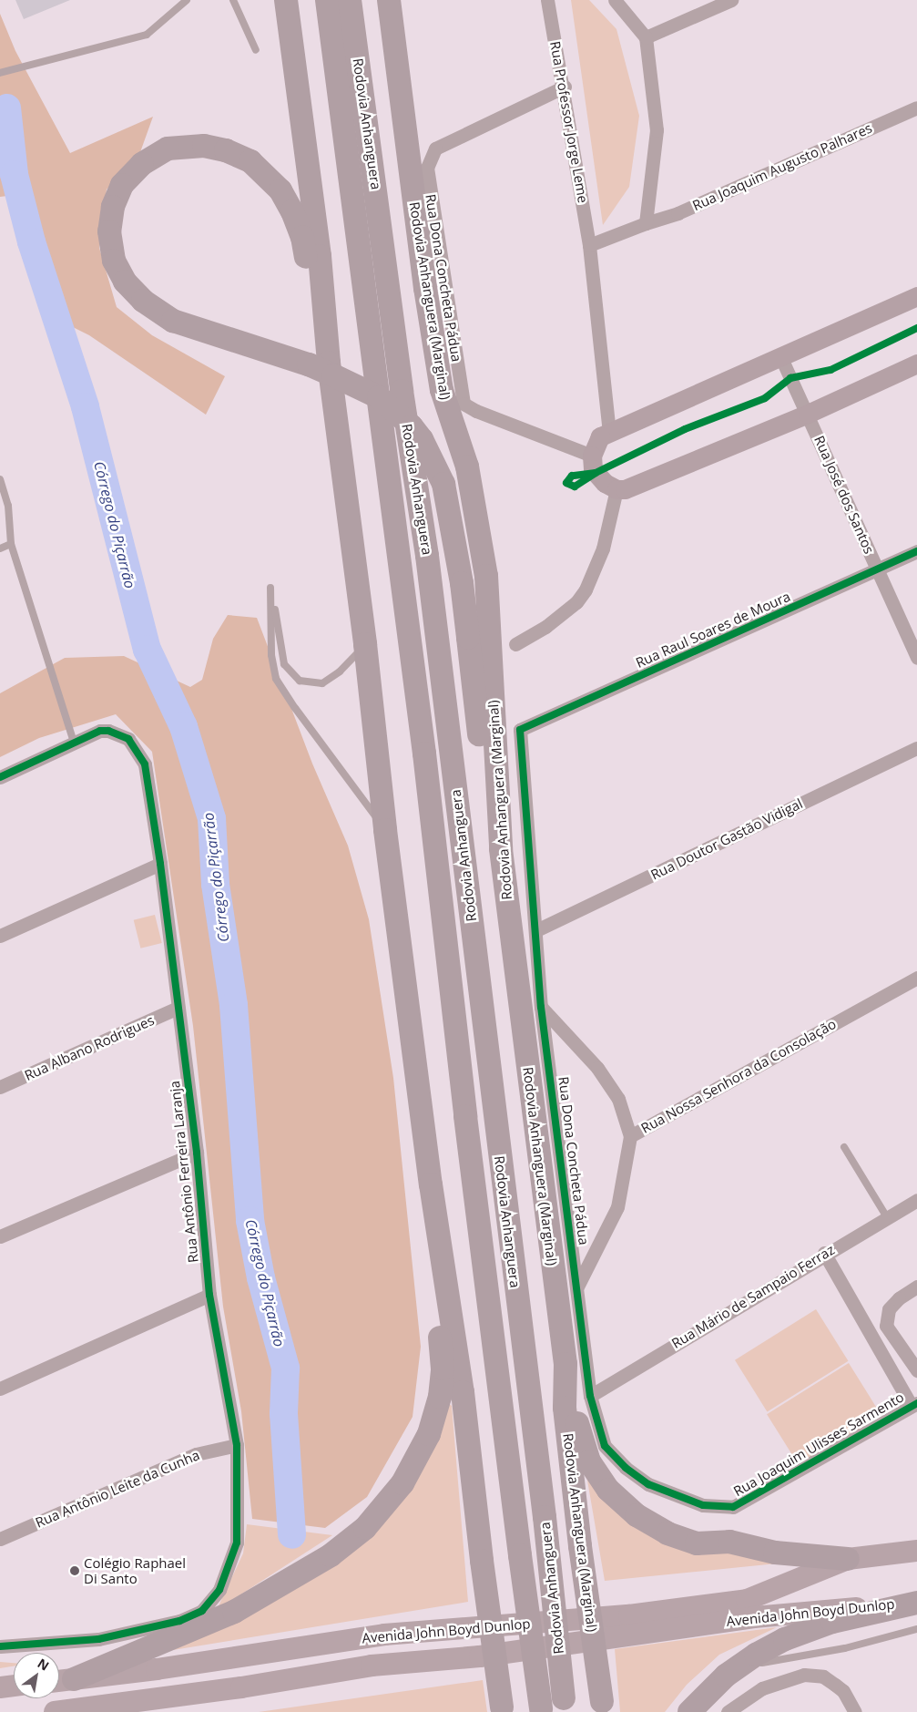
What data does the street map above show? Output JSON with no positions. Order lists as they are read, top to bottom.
{
  "streets": {
    "highway": ["Rodovia Anhanguera", "Rodovia Anhanguera (Marginal)"],
    "main road": ["Avenida John Boyd Dunlop"],
    "street": [
      "Rua Professor Jorge Leme",
      "Rua Joaquim Augusto Palhares",
      "Rua Dona Concheta Pádua",
      "Rua José dos Santos",
      "Rua Raul Soares de Moura",
      "Rua Doutor Gastão Vidigal",
      "Rua Albano Rodrigues",
      "Rua Nossa Senhora da Consolação",
      "Rua Antônio Ferreira Laranja",
      "Rua Mário de Sampaio Ferraz",
      "Rua Joaquim Ulisses Sarmento",
      "Rua Antônio Leite da Cunha"
    ]
  },
  "crossings": [
    ["Rua Professor Jorge Leme", "Rua Dona Concheta Pádua"],
    ["Rua Dona Concheta Pádua", "Rua Raul Soares de Moura"],
    ["Rua Dona Concheta Pádua", "Rua Doutor Gastão Vidigal"],
    ["Rua Dona Concheta Pádua", "Rua Nossa Senhora da Consolação"],
    ["Rua Dona Concheta Pádua", "Rua Mário de Sampaio Ferraz"],
    ["Rua Dona Concheta Pádua", "Rua Joaquim Ulisses Sarmento"],
    ["Rua José dos Santos", "Rua Raul Soares de Moura"],
    ["Rua Albano Rodrigues", "Rua Antônio Ferreira Laranja"],
    ["Rua Antônio Ferreira Laranja", "Rua Antônio Leite da Cunha"]
  ],
  "water": ["Córrego do Piçarrão"],
  "places": ["Colégio Raphael Di Santo"],
  "north": "top right"
}
